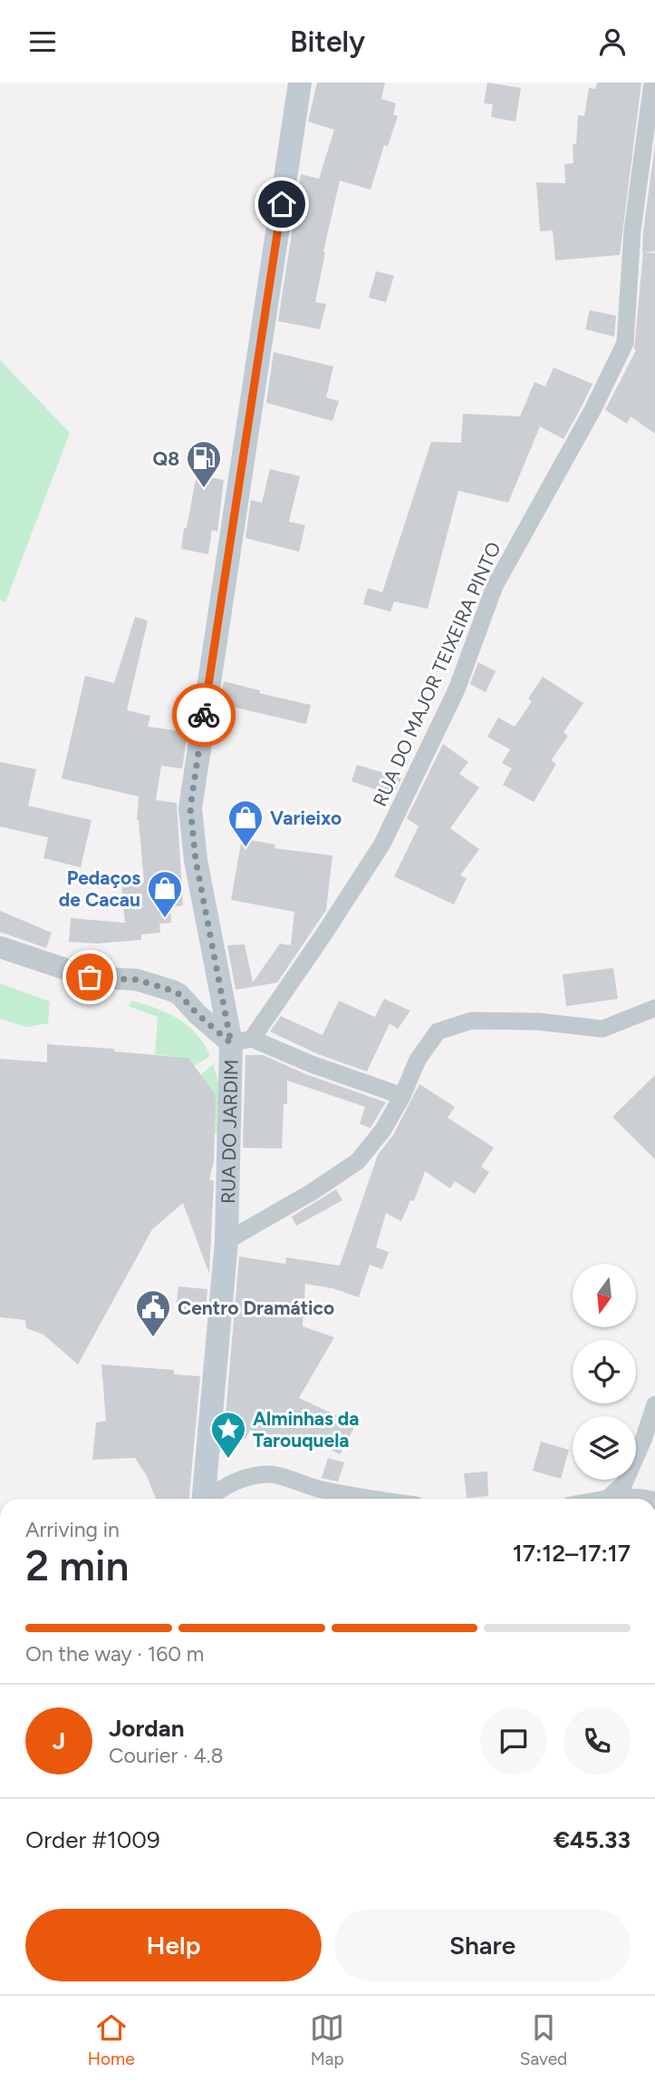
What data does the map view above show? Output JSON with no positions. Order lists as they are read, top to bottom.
{
  "streets": {
    "main road": ["RUA DO JARDIM"],
    "street": ["RUA DO MAJOR TEIXEIRA PINTO"]
  },
  "crossings": [
    ["RUA DO MAJOR TEIXEIRA PINTO", "RUA DO JARDIM"]
  ],
  "places": {
    "fuel station": ["Q8"],
    "shop": ["Varieixo", "Pedaços de Cacau"],
    "public building": ["Centro Dramático"],
    "place": ["Alminhas da Tarouquela"]
  },
  "north": "bottom",
  "page": {
    "header": "Bitely",
    "heading": ["2 min", "Arriving in", "17:12–17:17"],
    "panel": [
      "Jordan",
      "Courier · 4.8",
      "Order #1009",
      "€45.33"
    ],
    "bar": "On the way · 160 m",
    "round": "J",
    "buttons": ["Help", "Share"],
    "tabs": ["Home", "Map", "Saved"]
  }
}
